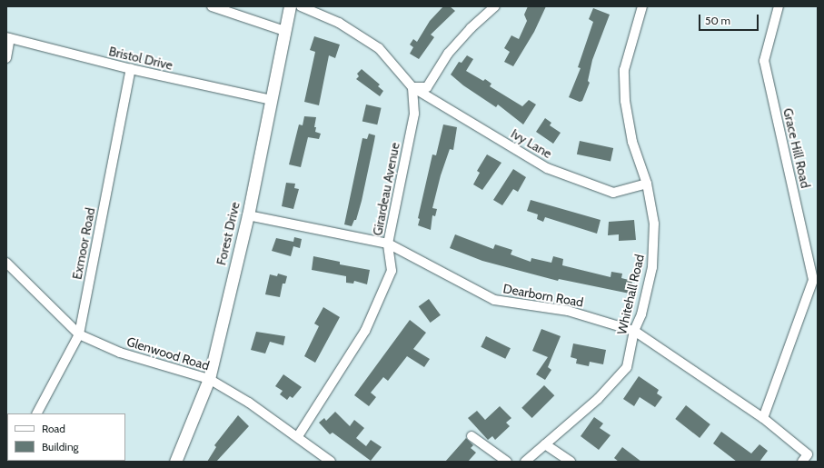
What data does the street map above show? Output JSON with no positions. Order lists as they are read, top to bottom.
{
  "streets": {
    "main road": ["Forest Drive"],
    "street": [
      "Bristol Drive",
      "Ivy Lane",
      "Grace Hill Road",
      "Girardeau Avenue",
      "Exmoor Road",
      "Whitehall Road",
      "Dearborn Road",
      "Glenwood Road"
    ]
  },
  "crossings": [
    ["Bristol Drive", "Forest Drive"],
    ["Bristol Drive", "Exmoor Road"],
    ["Ivy Lane", "Girardeau Avenue"],
    ["Ivy Lane", "Whitehall Road"],
    ["Grace Hill Road", "Dearborn Road"],
    ["Girardeau Avenue", "Dearborn Road"],
    ["Girardeau Avenue", "Glenwood Road"],
    ["Forest Drive", "Dearborn Road"],
    ["Forest Drive", "Glenwood Road"],
    ["Exmoor Road", "Glenwood Road"],
    ["Whitehall Road", "Dearborn Road"]
  ],
  "legend": ["Road", "Building"],
  "scale_bar": "50 m"
}
